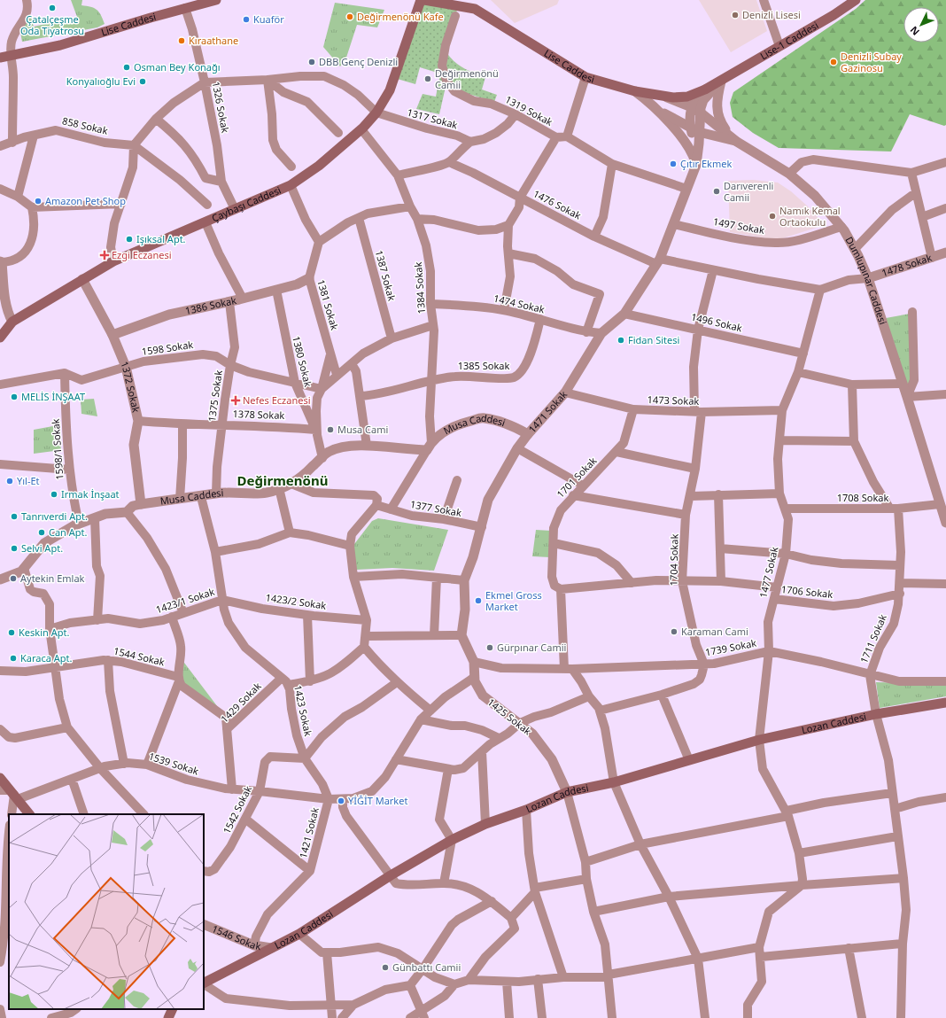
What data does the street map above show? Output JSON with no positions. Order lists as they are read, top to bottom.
{
  "streets": {
    "main road": [
      "Lise Caddesi",
      "Lise-1 Caddesi",
      "Çaybaşı Caddesi",
      "Lozan Caddesi"
    ],
    "street": [
      "1326 Sokak",
      "1319 Sokak",
      "1317 Sokak",
      "858 Sokak",
      "1476 Sokak",
      "1497 Sokak",
      "1478 Sokak",
      "1387 Sokak",
      "Dumlupınar Caddesi",
      "1384 Sokak",
      "1474 Sokak",
      "1381 Sokak",
      "1386 Sokak",
      "1496 Sokak",
      "1598 Sokak",
      "1380 Sokak",
      "1385 Sokak",
      "1372 Sokak",
      "1375 Sokak",
      "1473 Sokak",
      "1471 Sokak",
      "1378 Sokak",
      "Musa Caddesi",
      "1598/1 Sokak",
      "1701 Sokak",
      "1708 Sokak",
      "1377 Sokak",
      "1704 Sokak",
      "1477 Sokak",
      "1706 Sokak",
      "1423/1 Sokak",
      "1423/2 Sokak",
      "1711 Sokak",
      "1739 Sokak",
      "1544 Sokak",
      "1429 Sokak",
      "1423 Sokak",
      "1425 Sokak",
      "1539 Sokak",
      "1542 Sokak",
      "1421 Sokak",
      "1546 Sokak"
    ]
  },
  "crossings": [
    ["Lise Caddesi", "Lise-1 Caddesi"],
    ["Lise Caddesi", "1326 Sokak"],
    ["1326 Sokak", "Çaybaşı Caddesi"],
    ["1317 Sokak", "Çaybaşı Caddesi"],
    ["Çaybaşı Caddesi", "1384 Sokak"],
    ["Çaybaşı Caddesi", "1372 Sokak"],
    ["1476 Sokak", "1478 Sokak"],
    ["1476 Sokak", "Dumlupınar Caddesi"],
    ["1476 Sokak", "1471 Sokak"],
    ["1476 Sokak", "1704 Sokak"],
    ["1476 Sokak", "1477 Sokak"],
    ["1497 Sokak", "Dumlupınar Caddesi"],
    ["1497 Sokak", "1471 Sokak"],
    ["1478 Sokak", "Dumlupınar Caddesi"],
    ["Dumlupınar Caddesi", "1471 Sokak"],
    ["Dumlupınar Caddesi", "1708 Sokak"],
    ["1384 Sokak", "1474 Sokak"],
    ["1384 Sokak", "1385 Sokak"],
    ["1384 Sokak", "Musa Caddesi"],
    ["1474 Sokak", "1385 Sokak"],
    ["1474 Sokak", "1471 Sokak"],
    ["1381 Sokak", "1386 Sokak"],
    ["1386 Sokak", "1380 Sokak"],
    ["1386 Sokak", "1372 Sokak"],
    ["1386 Sokak", "1375 Sokak"],
    ["1496 Sokak", "1471 Sokak"],
    ["1496 Sokak", "1704 Sokak"],
    ["1496 Sokak", "1477 Sokak"],
    ["1598 Sokak", "1380 Sokak"],
    ["1598 Sokak", "1372 Sokak"],
    ["1598 Sokak", "1375 Sokak"],
    ["1598 Sokak", "1598/1 Sokak"],
    ["1380 Sokak", "1378 Sokak"],
    ["1380 Sokak", "Musa Caddesi"],
    ["1372 Sokak", "1378 Sokak"],
    ["1372 Sokak", "Musa Caddesi"],
    ["1375 Sokak", "1378 Sokak"],
    ["1375 Sokak", "Musa Caddesi"],
    ["1473 Sokak", "1471 Sokak"],
    ["1473 Sokak", "1701 Sokak"],
    ["1473 Sokak", "1704 Sokak"],
    ["1473 Sokak", "1477 Sokak"],
    ["1471 Sokak", "Musa Caddesi"],
    ["1471 Sokak", "1377 Sokak"],
    ["Musa Caddesi", "1598/1 Sokak"],
    ["Musa Caddesi", "1423 Sokak"],
    ["1701 Sokak", "1739 Sokak"],
    ["1708 Sokak", "1477 Sokak"],
    ["1708 Sokak", "1711 Sokak"],
    ["1704 Sokak", "1739 Sokak"],
    ["1477 Sokak", "1706 Sokak"],
    ["1477 Sokak", "1739 Sokak"],
    ["1477 Sokak", "Lozan Caddesi"],
    ["1706 Sokak", "1711 Sokak"],
    ["1423/1 Sokak", "1423/2 Sokak"],
    ["1423/1 Sokak", "1423 Sokak"],
    ["1423/2 Sokak", "1423 Sokak"],
    ["1711 Sokak", "1739 Sokak"],
    ["1711 Sokak", "Lozan Caddesi"],
    ["1544 Sokak", "1429 Sokak"],
    ["1429 Sokak", "1423 Sokak"],
    ["1429 Sokak", "1539 Sokak"],
    ["1423 Sokak", "1539 Sokak"],
    ["1423 Sokak", "1542 Sokak"],
    ["1423 Sokak", "1421 Sokak"],
    ["1425 Sokak", "Lozan Caddesi"],
    ["1425 Sokak", "1421 Sokak"],
    ["Lozan Caddesi", "1546 Sokak"],
    ["1539 Sokak", "1542 Sokak"],
    ["1539 Sokak", "1421 Sokak"],
    ["1421 Sokak", "1546 Sokak"]
  ],
  "districts": ["Değirmenönü"],
  "places": {
    "other": [
      "Çatalçeşme Oda Tiyatrosu",
      "Denizli Lisesi",
      "Değirmenönü Kafe",
      "Kuaför",
      "Kıraathane",
      "DBB Genç Denizli",
      "Denizli Subay Gazinosu",
      "Osman Bey Konağı",
      "Değirmenönü Camii",
      "Konyalıoğlu Evi",
      "Çıtır Ekmek",
      "Darıverenli Camii",
      "Amazon Pet Shop",
      "Namık Kemal Ortaokulu",
      "Işıksal Apt.",
      "Fidan Sitesi",
      "MELİS İNŞAAT",
      "Musa Cami",
      "Yıl-Et",
      "Irmak İnşaat",
      "Tanrıverdi Apt.",
      "Can Apt.",
      "Selvi Apt.",
      "Aytekin Emlak",
      "Ekmel Gross Market",
      "Karaman Cami",
      "Keskin Apt.",
      "Gürpınar Camii",
      "Karaca Apt.",
      "YİĞİT Market",
      "Günbattı Camii"
    ],
    "health": ["Ezgi Eczanesi", "Nefes Eczanesi"]
  },
  "north": "bottom left"
}
